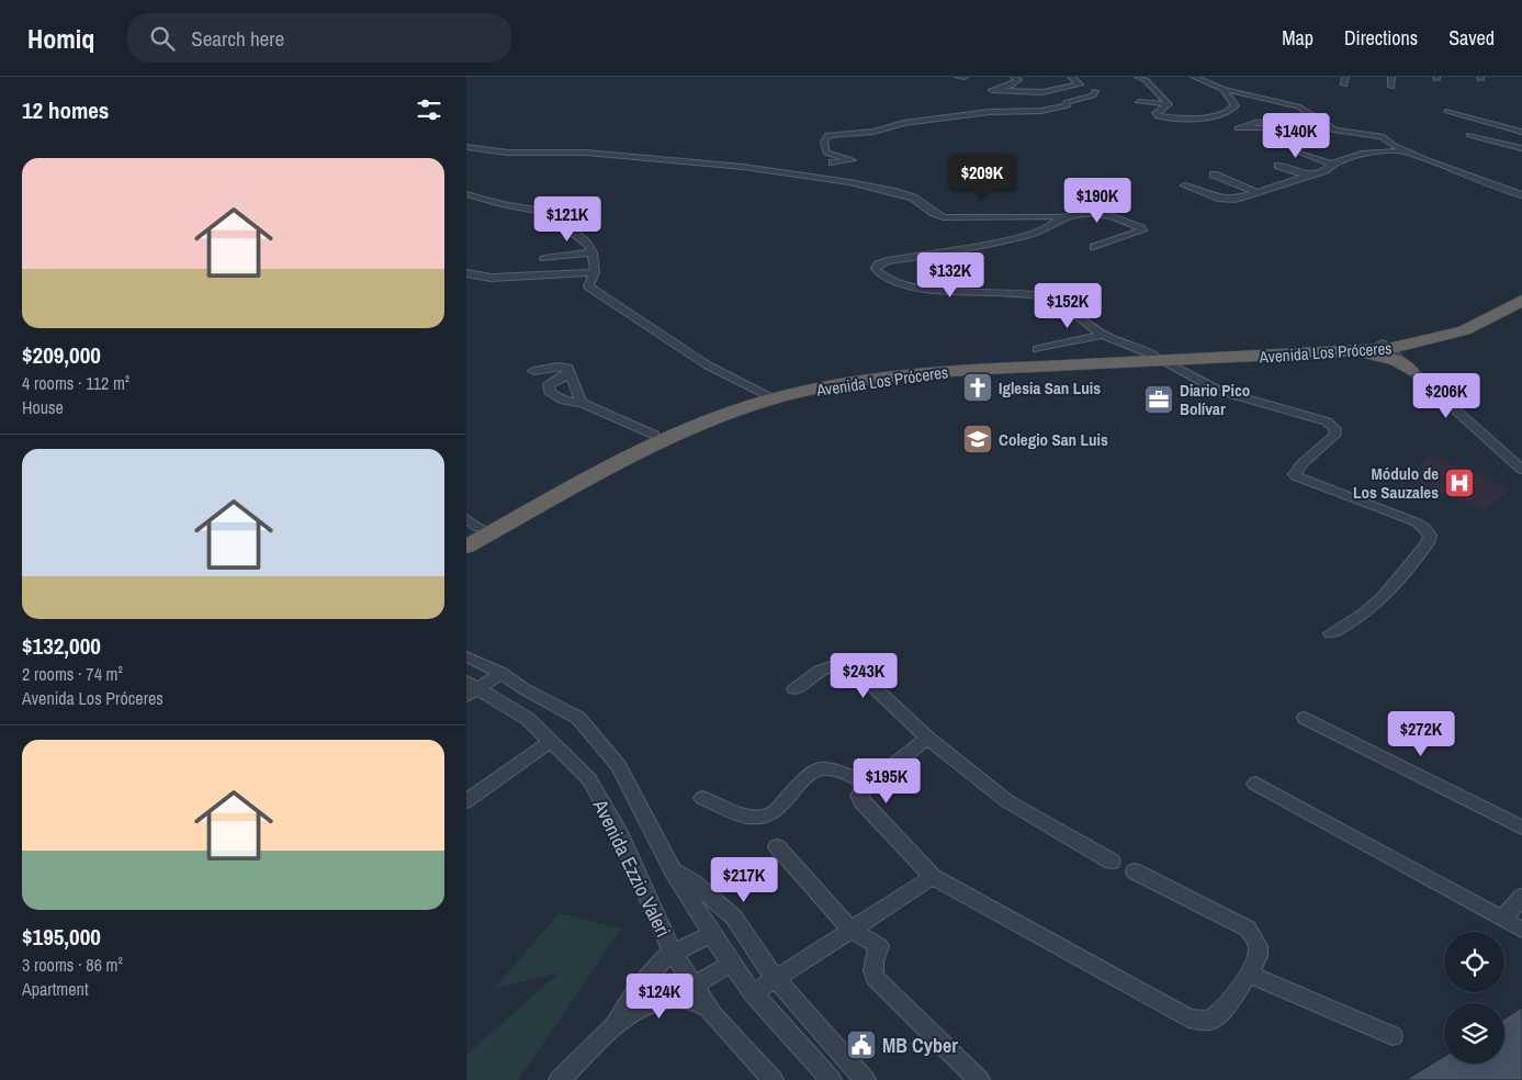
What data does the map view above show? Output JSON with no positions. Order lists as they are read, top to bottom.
{
  "streets": {
    "highway": ["Avenida Los Próceres"],
    "street": ["Avenida Ezzio Valeri"]
  },
  "places": {
    "church": ["Iglesia San Luis"],
    "office": ["Diario Pico Bolívar"],
    "school or university": ["Colegio San Luis"],
    "hospital": ["Módulo de Los Sauzales"],
    "public building": ["MB Cyber"]
  },
  "page": {
    "header": "Homiq",
    "search": "Search here",
    "nav": ["Map", "Directions", "Saved"],
    "heading": "12 homes",
    "price": [
      "$140K",
      "$209K",
      "$190K",
      "$121K",
      "$132K",
      "$152K",
      "$206K",
      "$243K",
      "$272K",
      "$195K",
      "$217K",
      "$124K"
    ],
    "list": [
      {
        "name": "$209,000",
        "note": "4 rooms · 112 m² · House"
      },
      {
        "name": "$132,000",
        "note": "2 rooms · 74 m² · Avenida Los Próceres"
      },
      {
        "name": "$195,000",
        "note": "3 rooms · 86 m² · Apartment"
      }
    ]
  }
}
